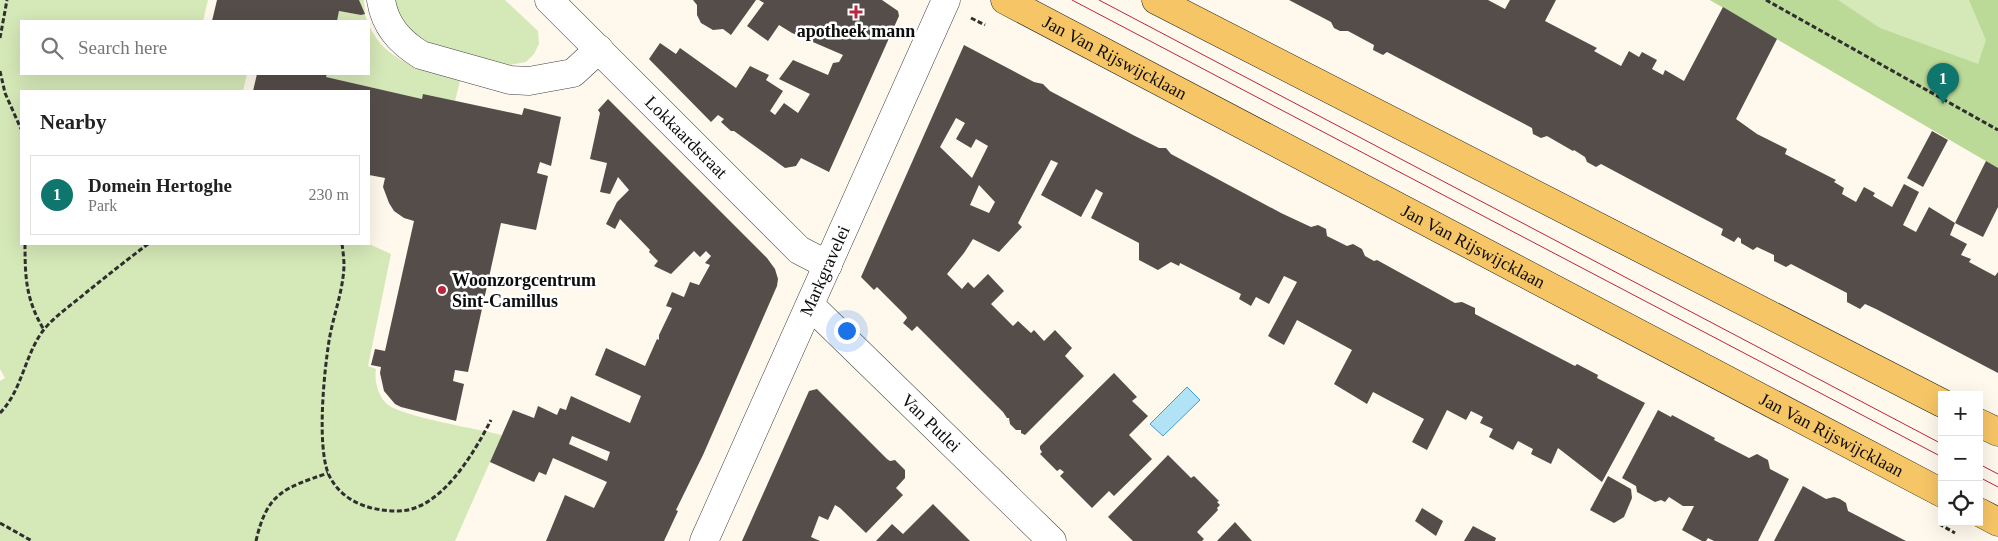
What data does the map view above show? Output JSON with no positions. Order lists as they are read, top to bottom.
{
  "streets": {
    "main road": ["Jan Van Rijswijcklaan"],
    "street": ["Lokkaardstraat", "Markgravelei", "Van Putlei"]
  },
  "crossings": [
    ["Lokkaardstraat", "Markgravelei"],
    ["Markgravelei", "Van Putlei"]
  ],
  "places": {
    "health": ["apotheek mann"],
    "other": ["Woonzorgcentrum Sint-Camillus"]
  },
  "page": {
    "search": "Search here",
    "pins": "1",
    "heading": "Nearby",
    "list": [
      {
        "mark": "1",
        "name": "Domein Hertoghe",
        "note": "Park",
        "value": "230 m"
      }
    ],
    "map_buttons": ["+", "−"]
  }
}
